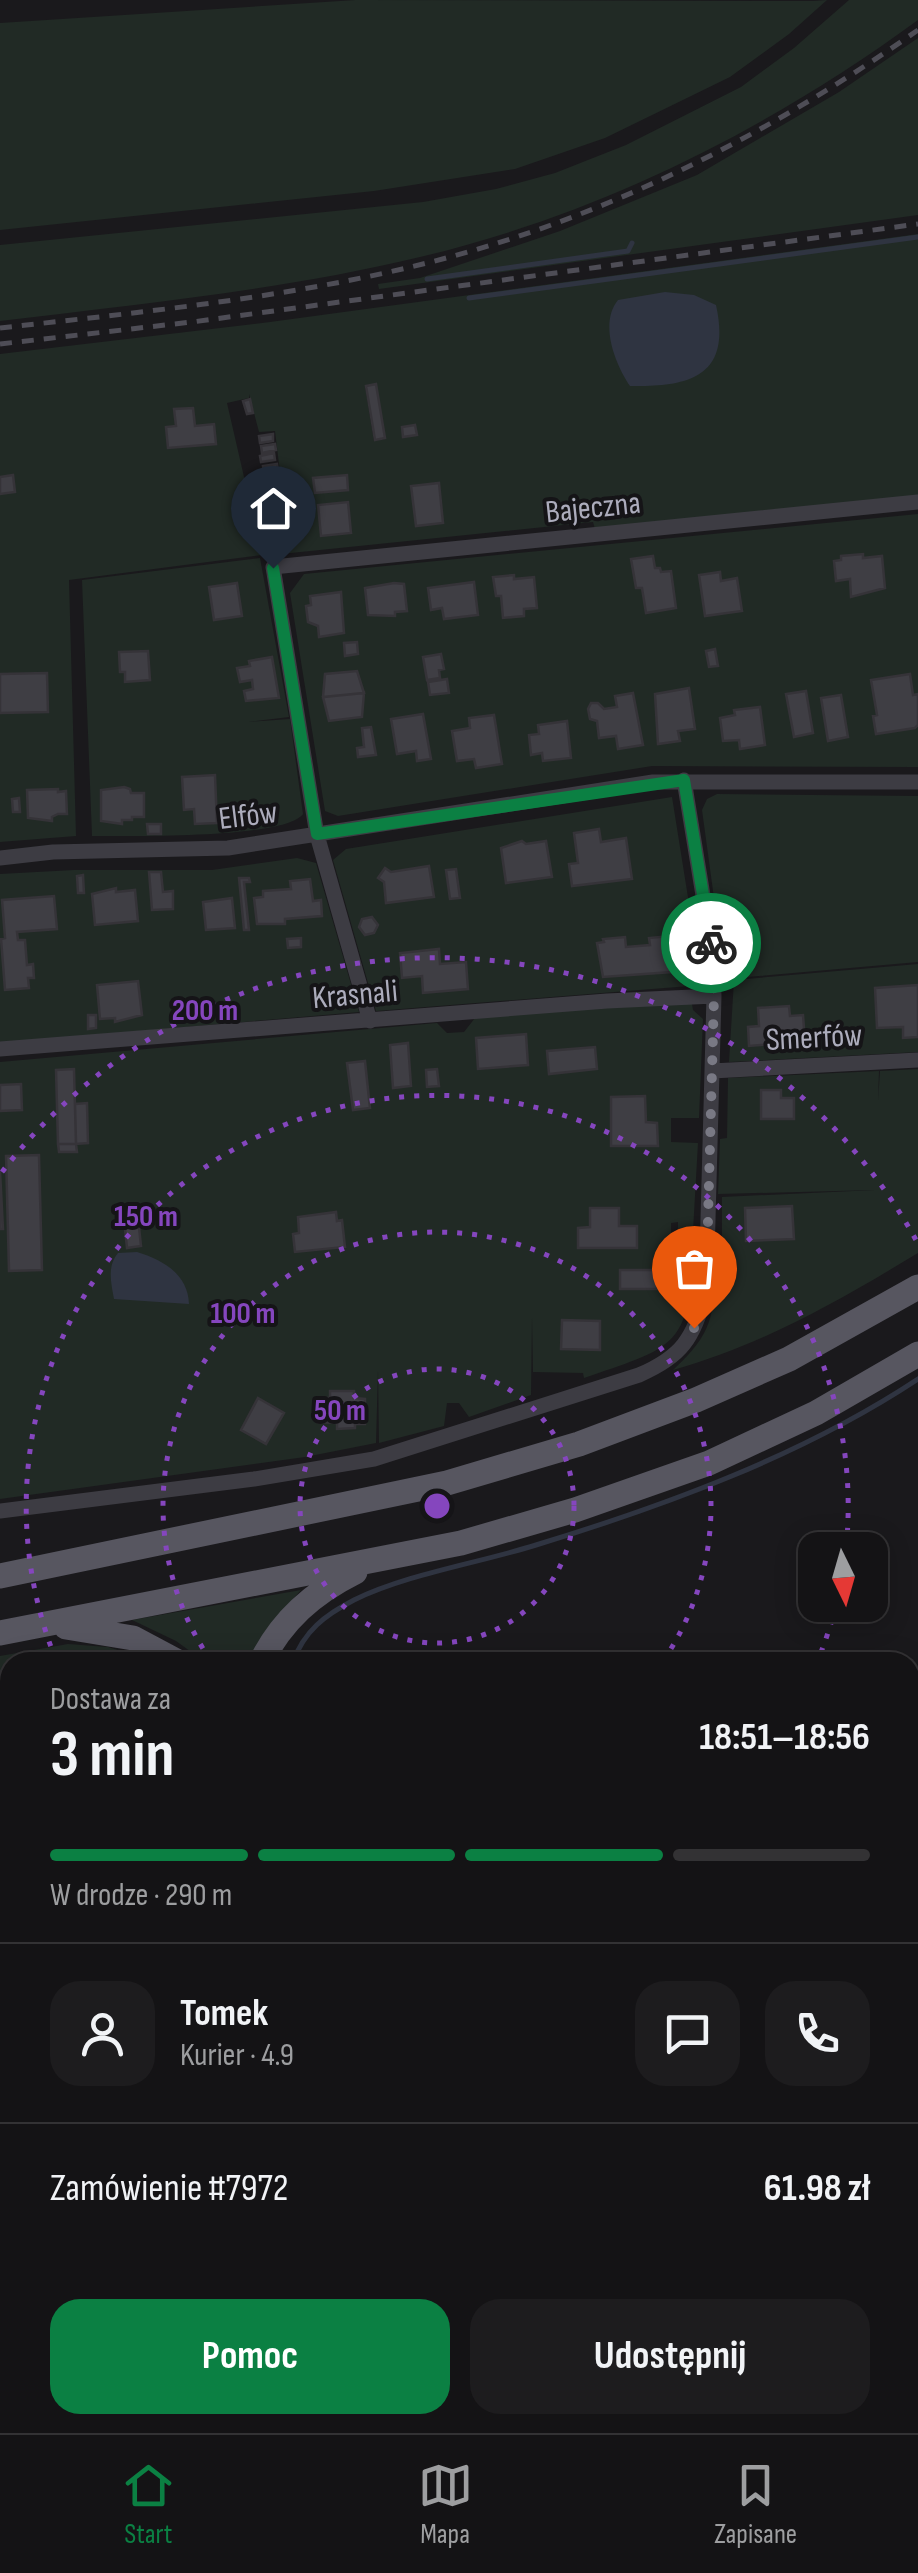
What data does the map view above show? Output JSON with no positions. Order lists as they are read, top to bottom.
{
  "streets": {
    "street": [
      "Bajeczna",
      "Elfów",
      "Krasnali",
      "Smerfów"
    ]
  },
  "crossings": [
    ["Bajeczna", "Elfów"]
  ],
  "north": "bottom",
  "page": {
    "heading": ["3 min", "Dostawa za", "18:51–18:56"],
    "panel": [
      "Tomek",
      "Kurier · 4.9",
      "Zamówienie #7972",
      "61.98 zł"
    ],
    "bar": "W drodze · 290 m",
    "buttons": ["Pomoc", "Udostępnij"],
    "tabs": ["Start", "Mapa", "Zapisane"]
  },
  "rings": [
    "200 m",
    "150 m",
    "100 m",
    "50 m"
  ]
}
